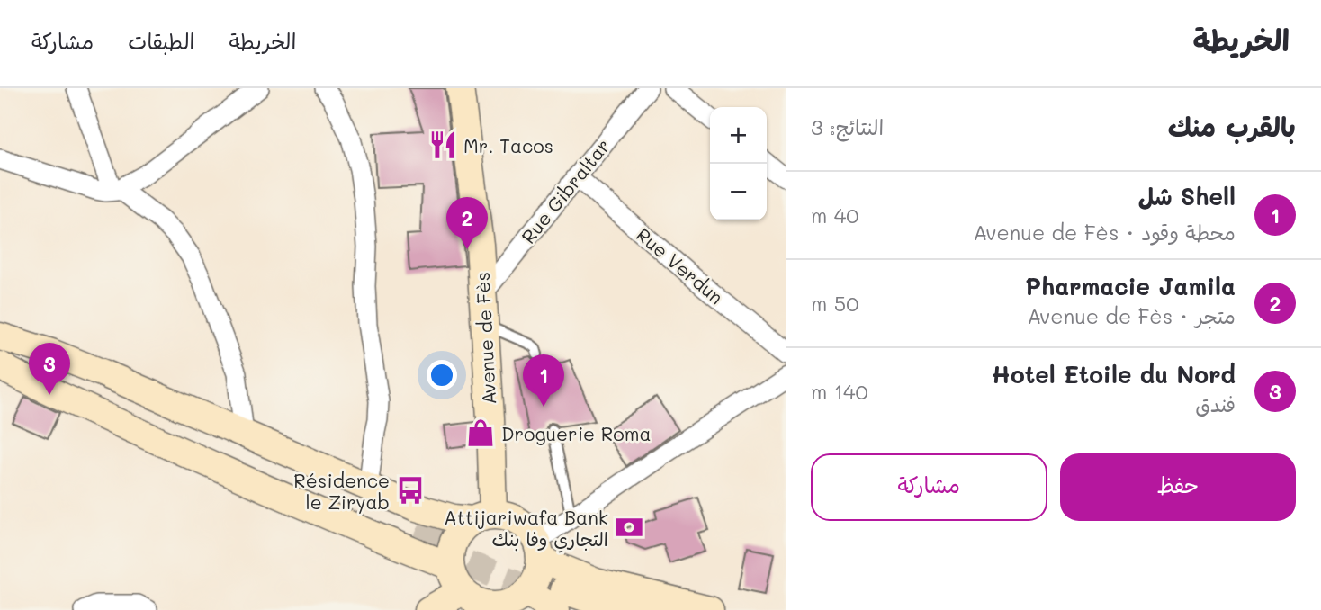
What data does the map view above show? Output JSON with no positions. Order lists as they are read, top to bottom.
{
  "streets": {
    "main road": ["Avenue de Fès"],
    "street": ["Rue Gibraltar", "Rue Verdun"]
  },
  "crossings": [
    ["Rue Gibraltar", "Rue Verdun"],
    ["Rue Gibraltar", "Avenue de Fès"]
  ],
  "places": {
    "restaurant": ["Mr. Tacos"],
    "shop": ["Droguerie Roma"],
    "bus stop": ["Résidence le Ziryab"],
    "bank": ["Attijariwafa Bank التجاري وفا بنك"]
  },
  "page": {
    "header": "الخريطة",
    "nav": ["الخريطة", "الطبقات", "مشاركة"],
    "heading": ["بالقرب منك", "النتائج: 3"],
    "map_buttons": ["+", "−"],
    "list": [
      {
        "mark": "1",
        "name": "Shell شل",
        "note": "محطة وقود · Avenue de Fès",
        "value": "40 m"
      },
      {
        "mark": "2",
        "name": "Pharmacie Jamila",
        "note": "متجر · Avenue de Fès",
        "value": "50 m"
      },
      {
        "mark": "3",
        "name": "Hotel Etoile du Nord",
        "note": "فندق",
        "value": "140 m"
      }
    ],
    "pins": ["2", "3", "1"],
    "buttons": ["حفظ", "مشاركة"]
  }
}
